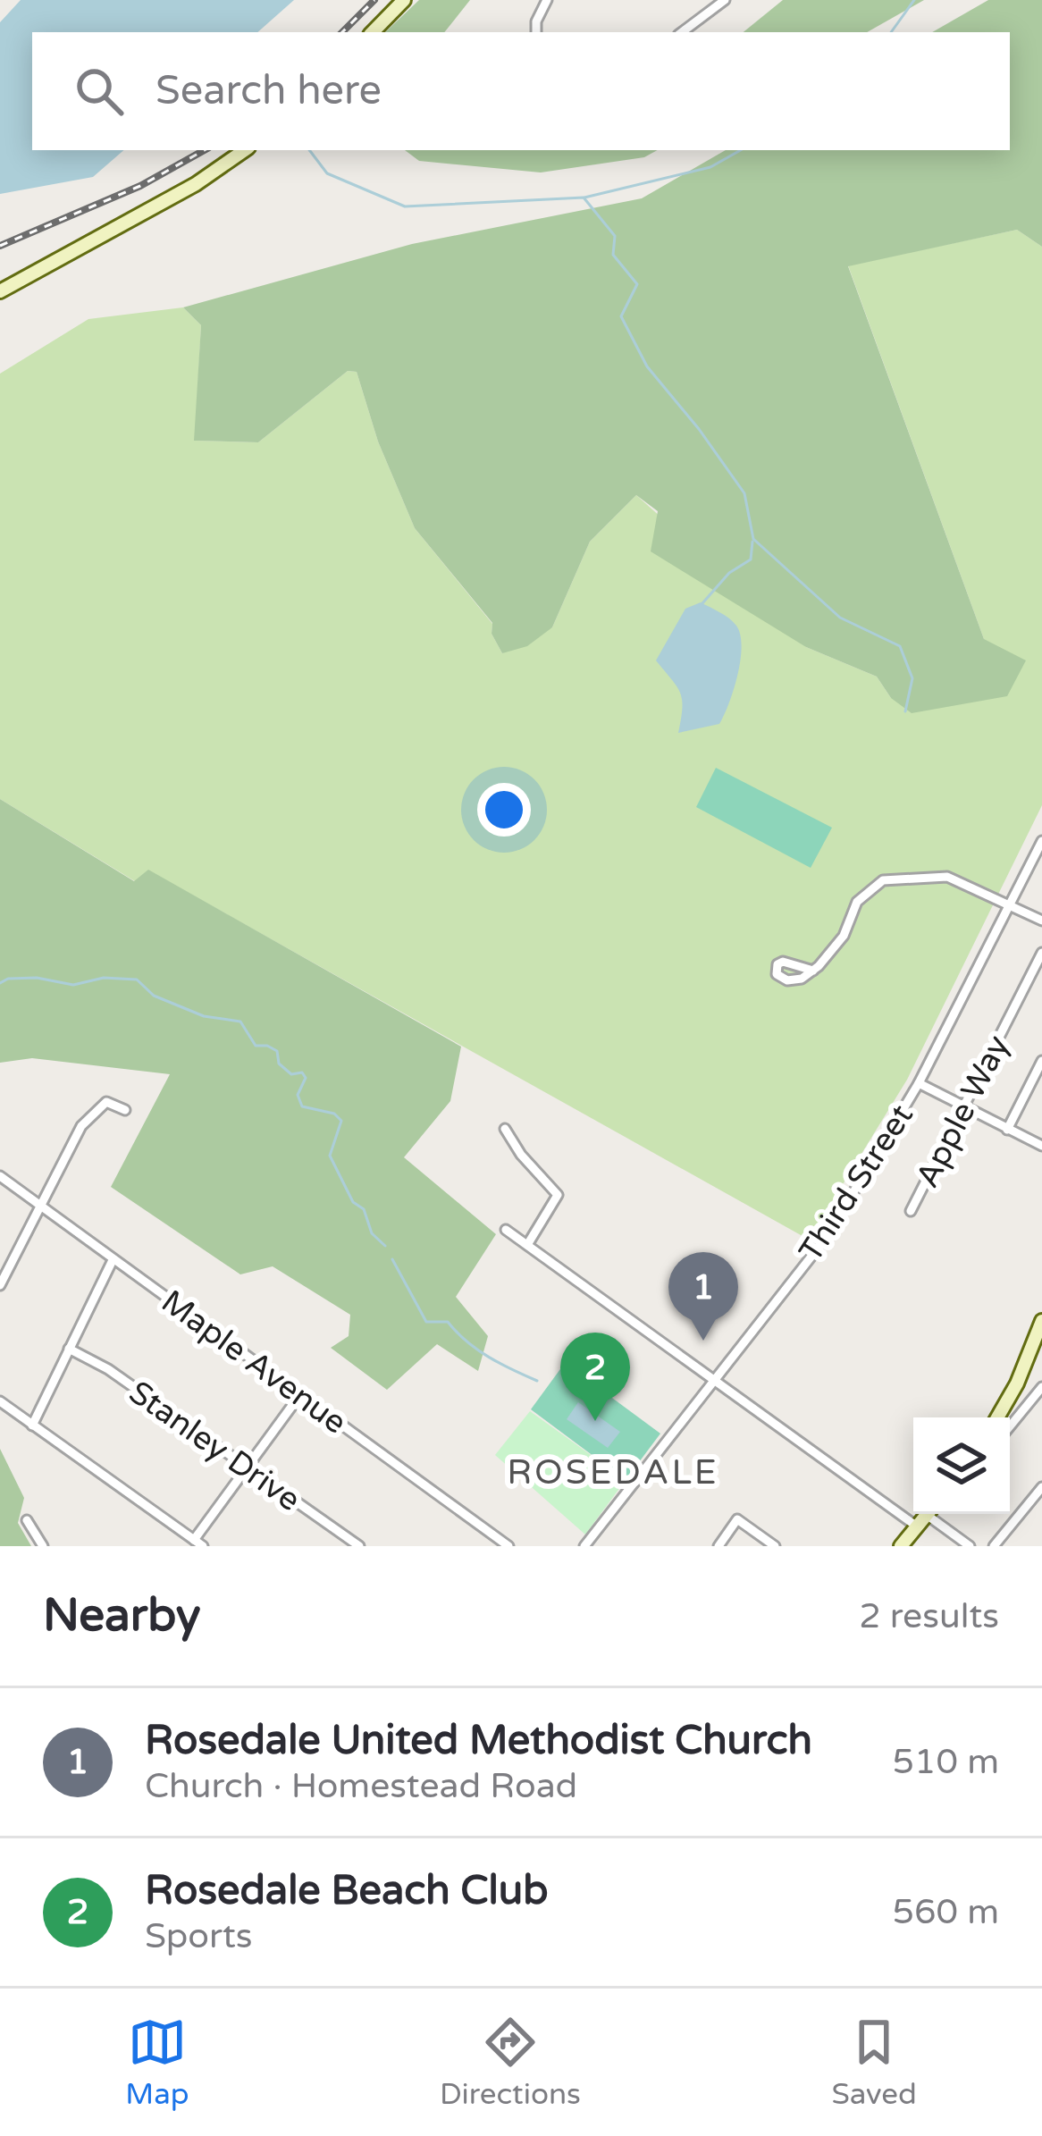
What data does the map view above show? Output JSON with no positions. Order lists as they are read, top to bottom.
{
  "streets": {
    "street": [
      "Apple Way",
      "Third Street",
      "Maple Avenue",
      "Stanley Drive"
    ]
  },
  "districts": ["ROSEDALE"],
  "page": {
    "search": "Search here",
    "pins": ["1", "2"],
    "heading": ["Nearby", "2 results"],
    "list": [
      {
        "mark": "1",
        "name": "Rosedale United Methodist Church",
        "note": "Church · Homestead Road",
        "value": "510 m"
      },
      {
        "mark": "2",
        "name": "Rosedale Beach Club",
        "note": "Sports",
        "value": "560 m"
      }
    ],
    "nav": ["Map", "Directions", "Saved"]
  }
}
